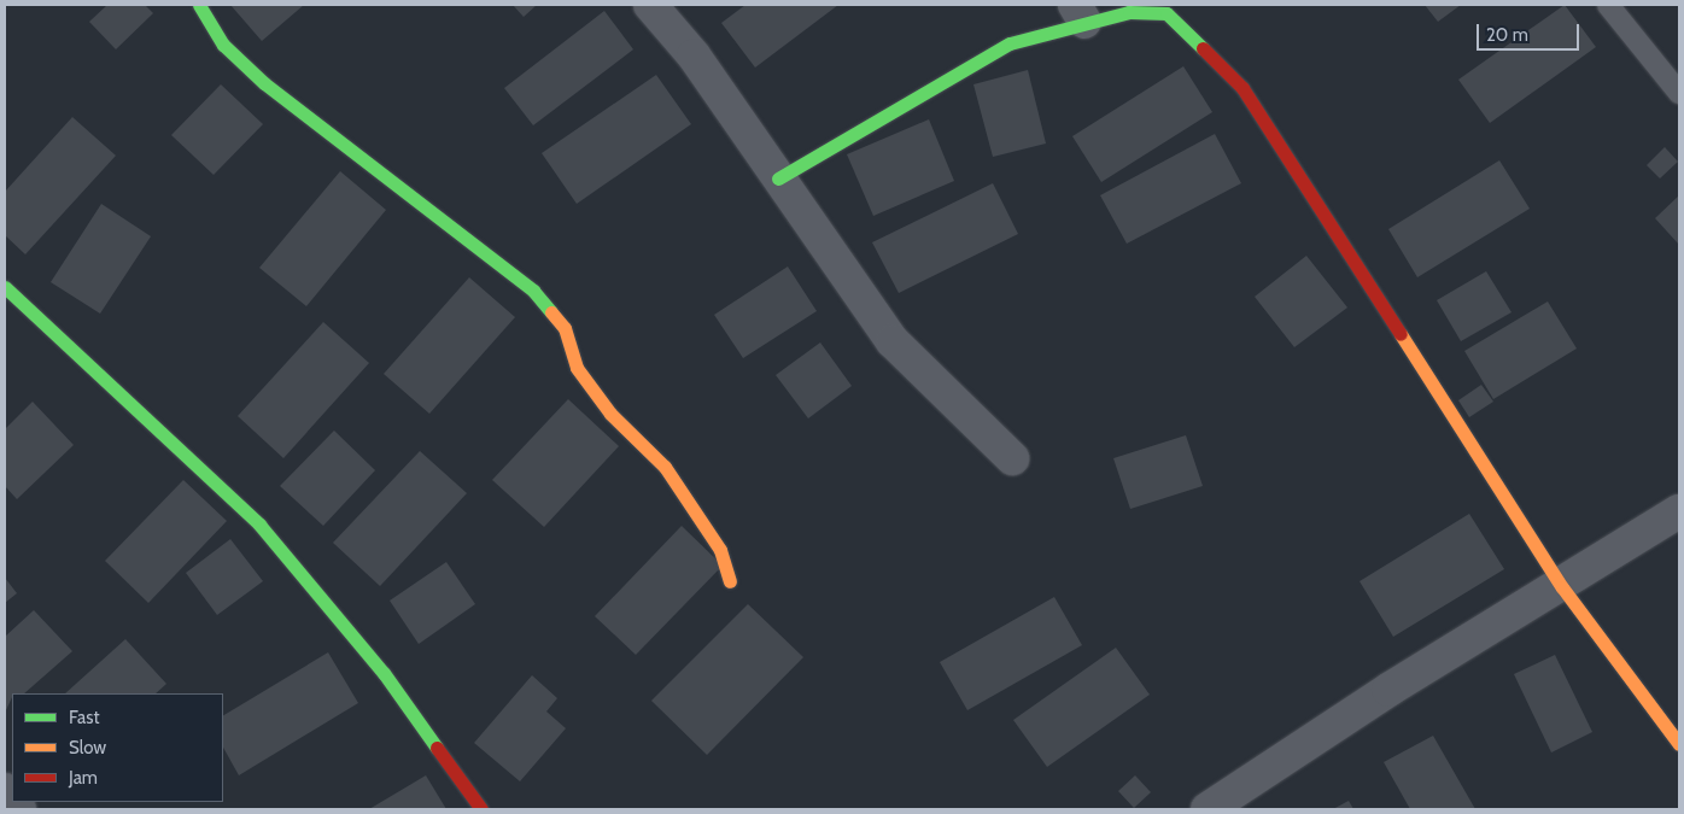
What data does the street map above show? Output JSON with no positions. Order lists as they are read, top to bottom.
{
  "legend": ["Fast", "Slow", "Jam"],
  "scale_bar": "20 m"
}
